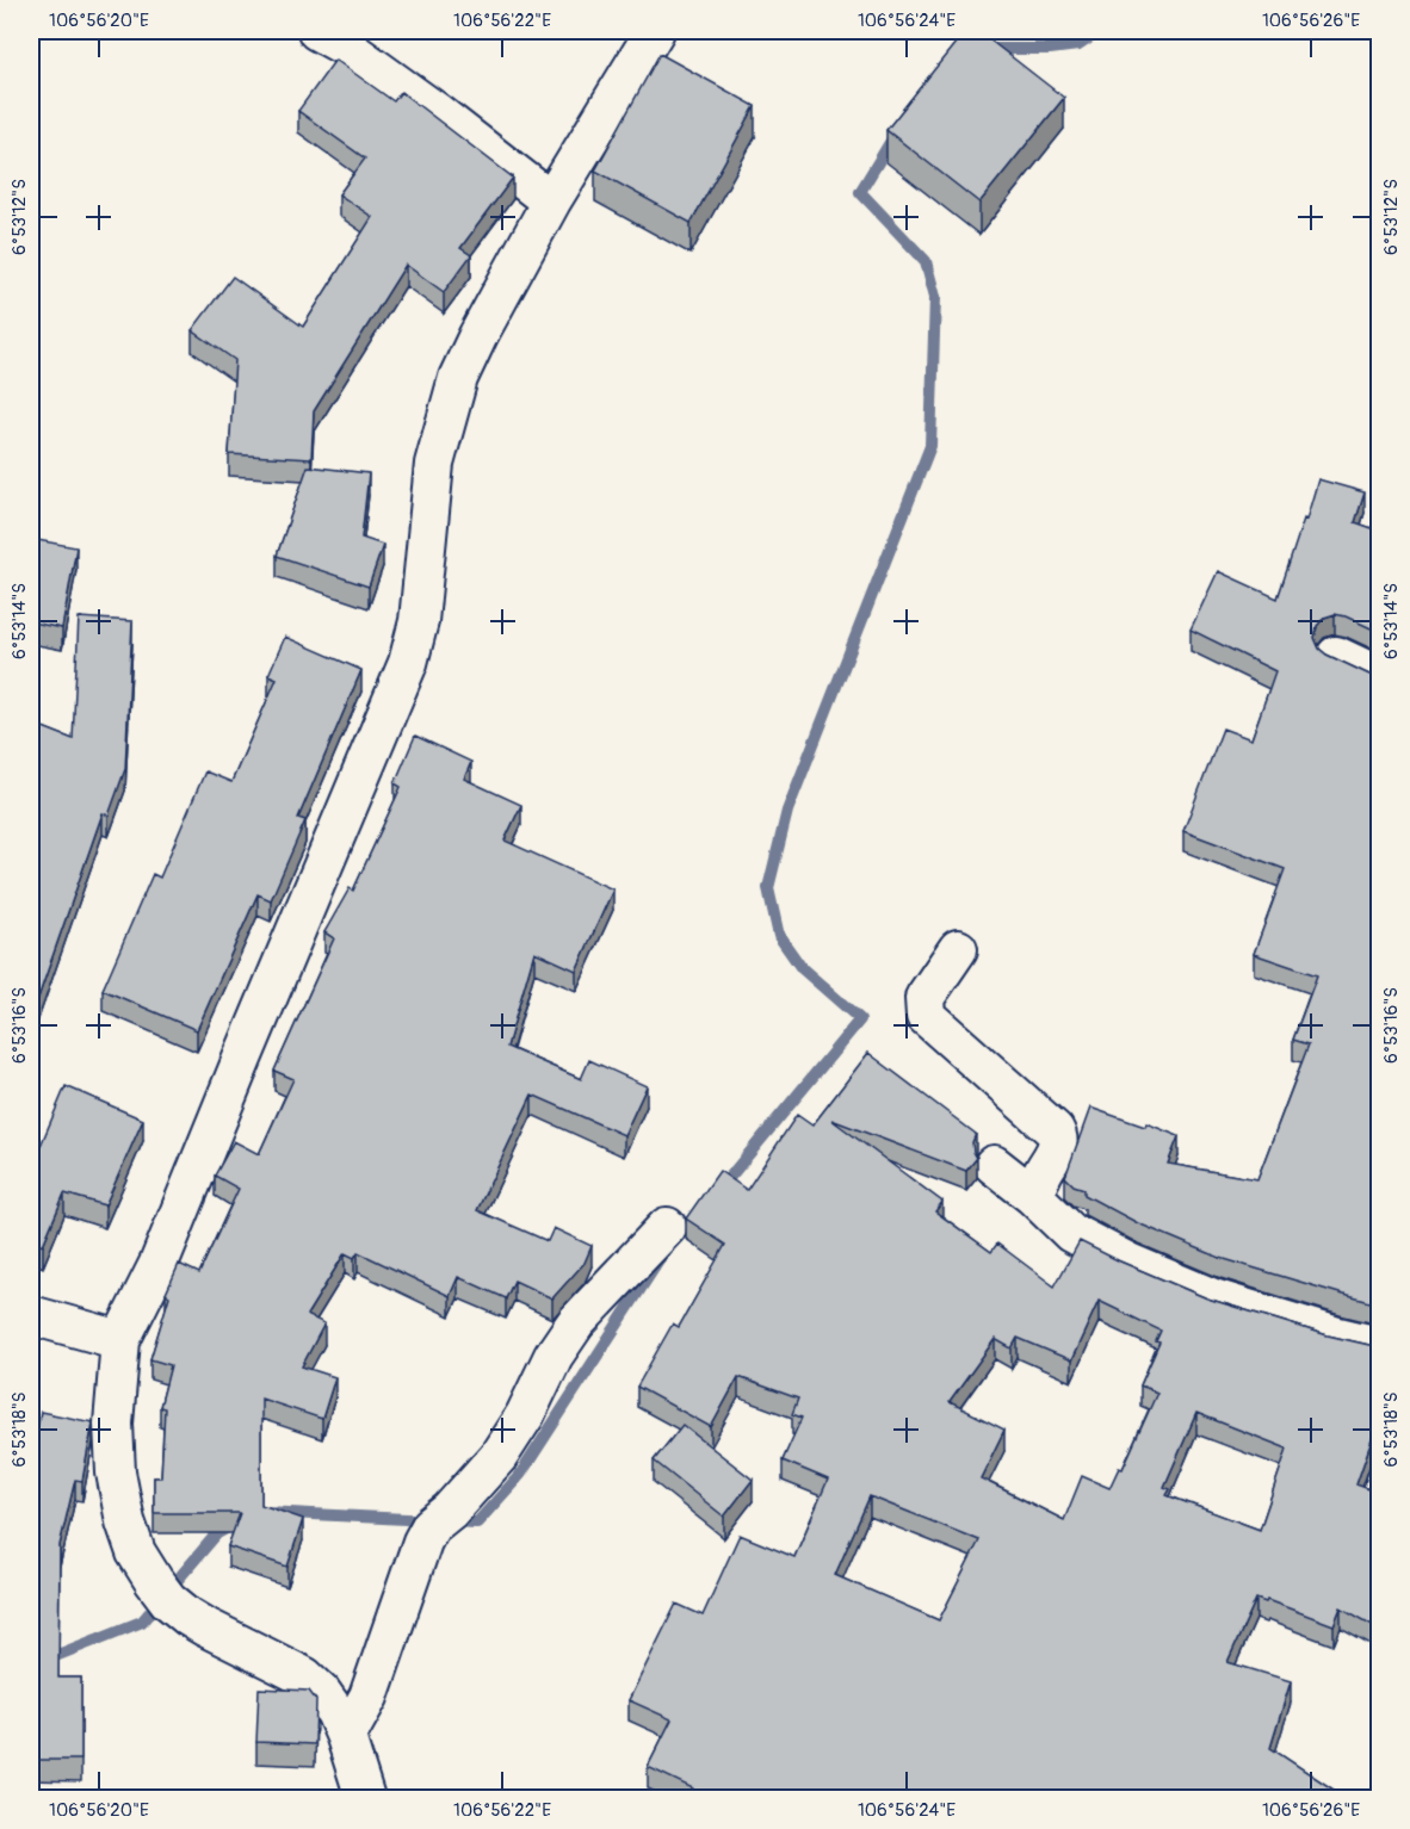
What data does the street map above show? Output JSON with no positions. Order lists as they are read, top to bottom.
{
  "coordinates": [
    "106°56'20\"E",
    "106°56'22\"E",
    "106°56'24\"E",
    "106°56'26\"E",
    "6°53'12\"S",
    "6°53'14\"S",
    "6°53'16\"S",
    "6°53'18\"S"
  ]
}
